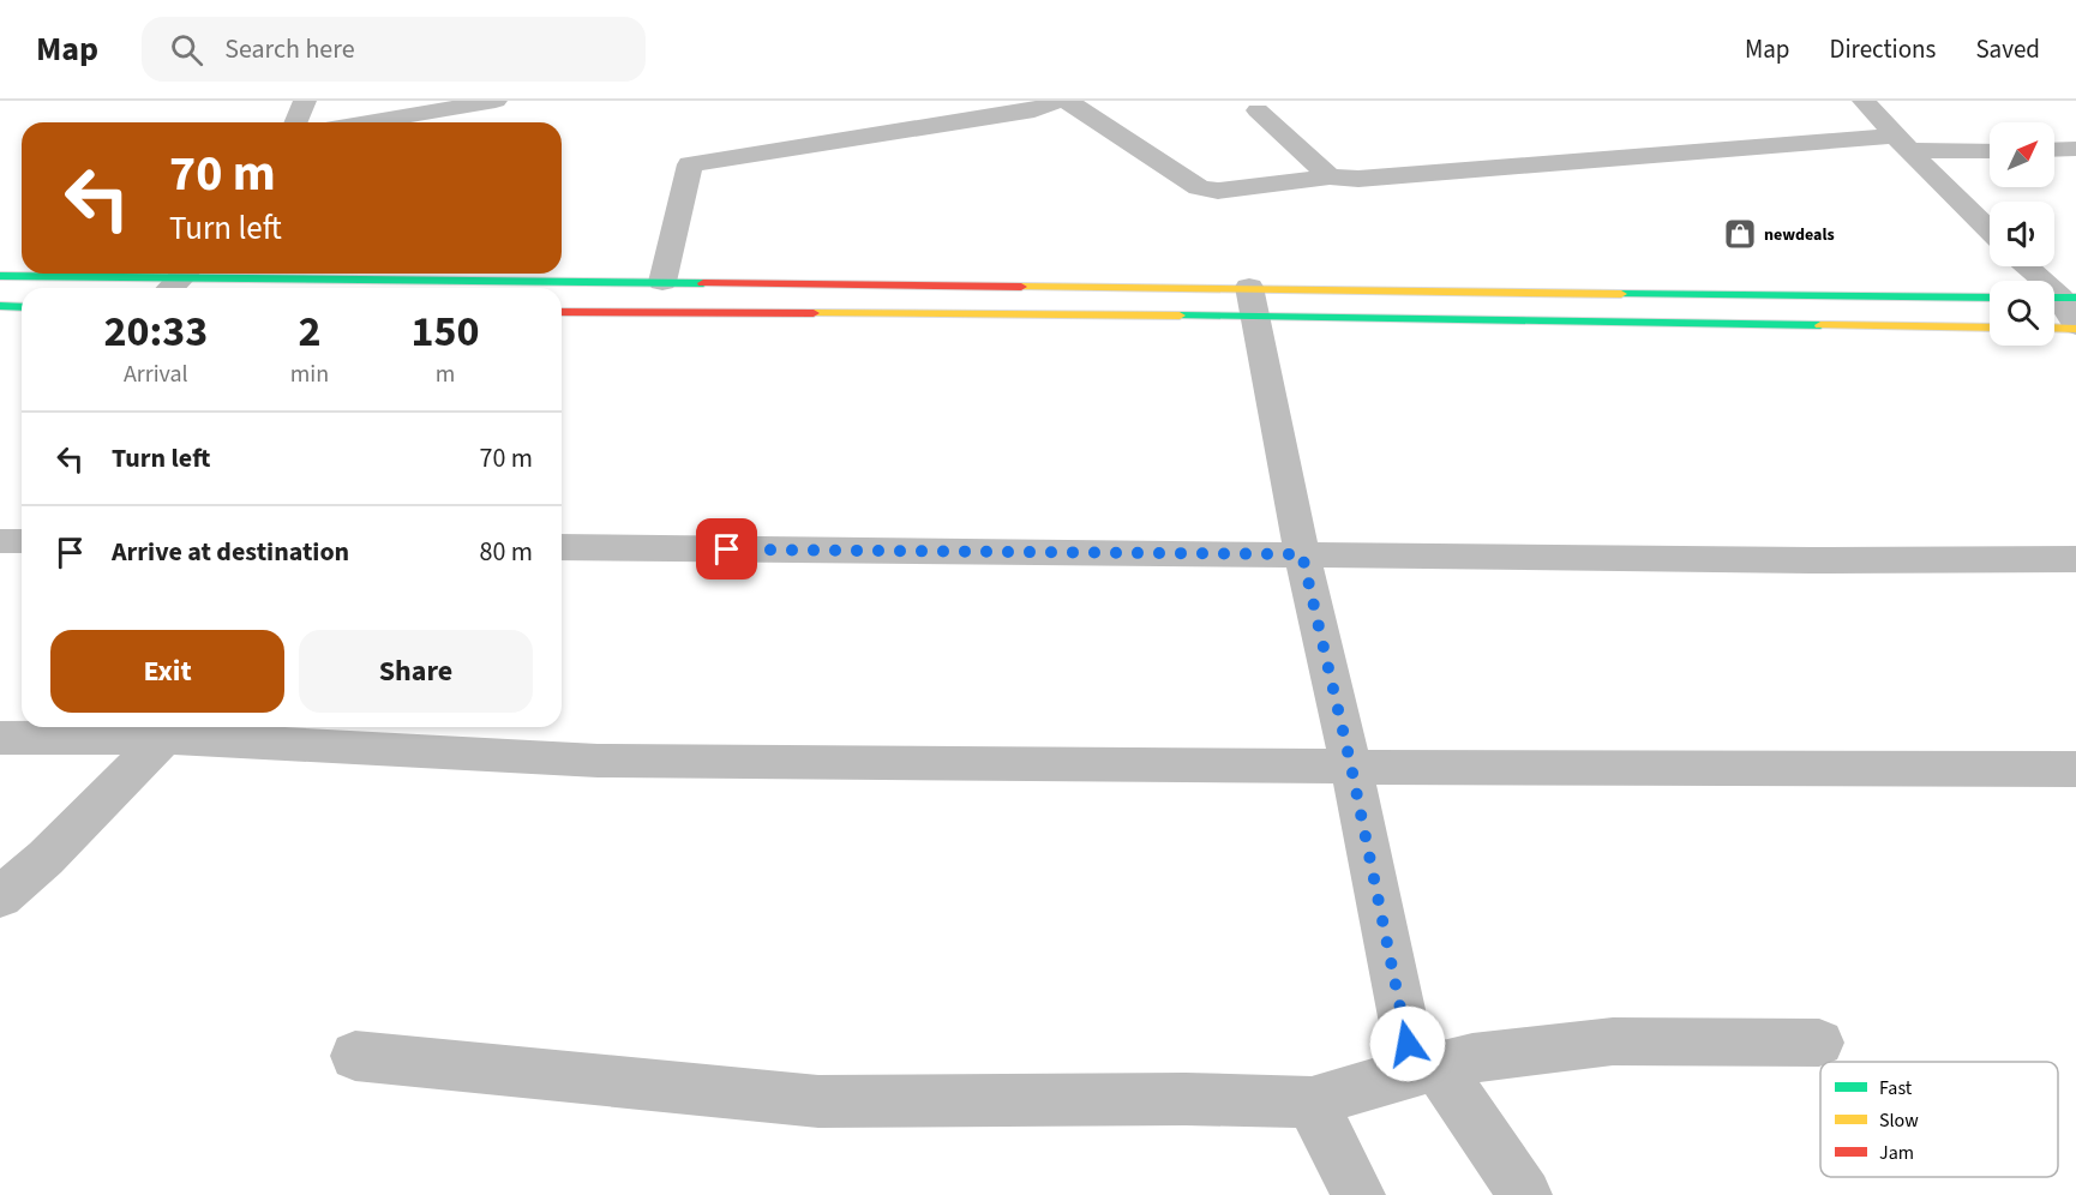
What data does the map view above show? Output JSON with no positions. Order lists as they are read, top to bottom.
{
  "places": {
    "shop": ["newdeals"]
  },
  "legend": ["Fast", "Slow", "Jam"],
  "north": "top right",
  "page": {
    "header": "Map",
    "search": "Search here",
    "nav": ["Map", "Directions", "Saved"],
    "turn": ["70 m", "Turn left"],
    "eta": [
      "20:33",
      "Arrival",
      "2",
      "min",
      "150",
      "m"
    ],
    "list": [
      {
        "name": "Turn left",
        "value": "70 m"
      },
      {
        "name": "Arrive at destination",
        "value": "80 m"
      }
    ],
    "buttons": ["Exit", "Share"]
  }
}
